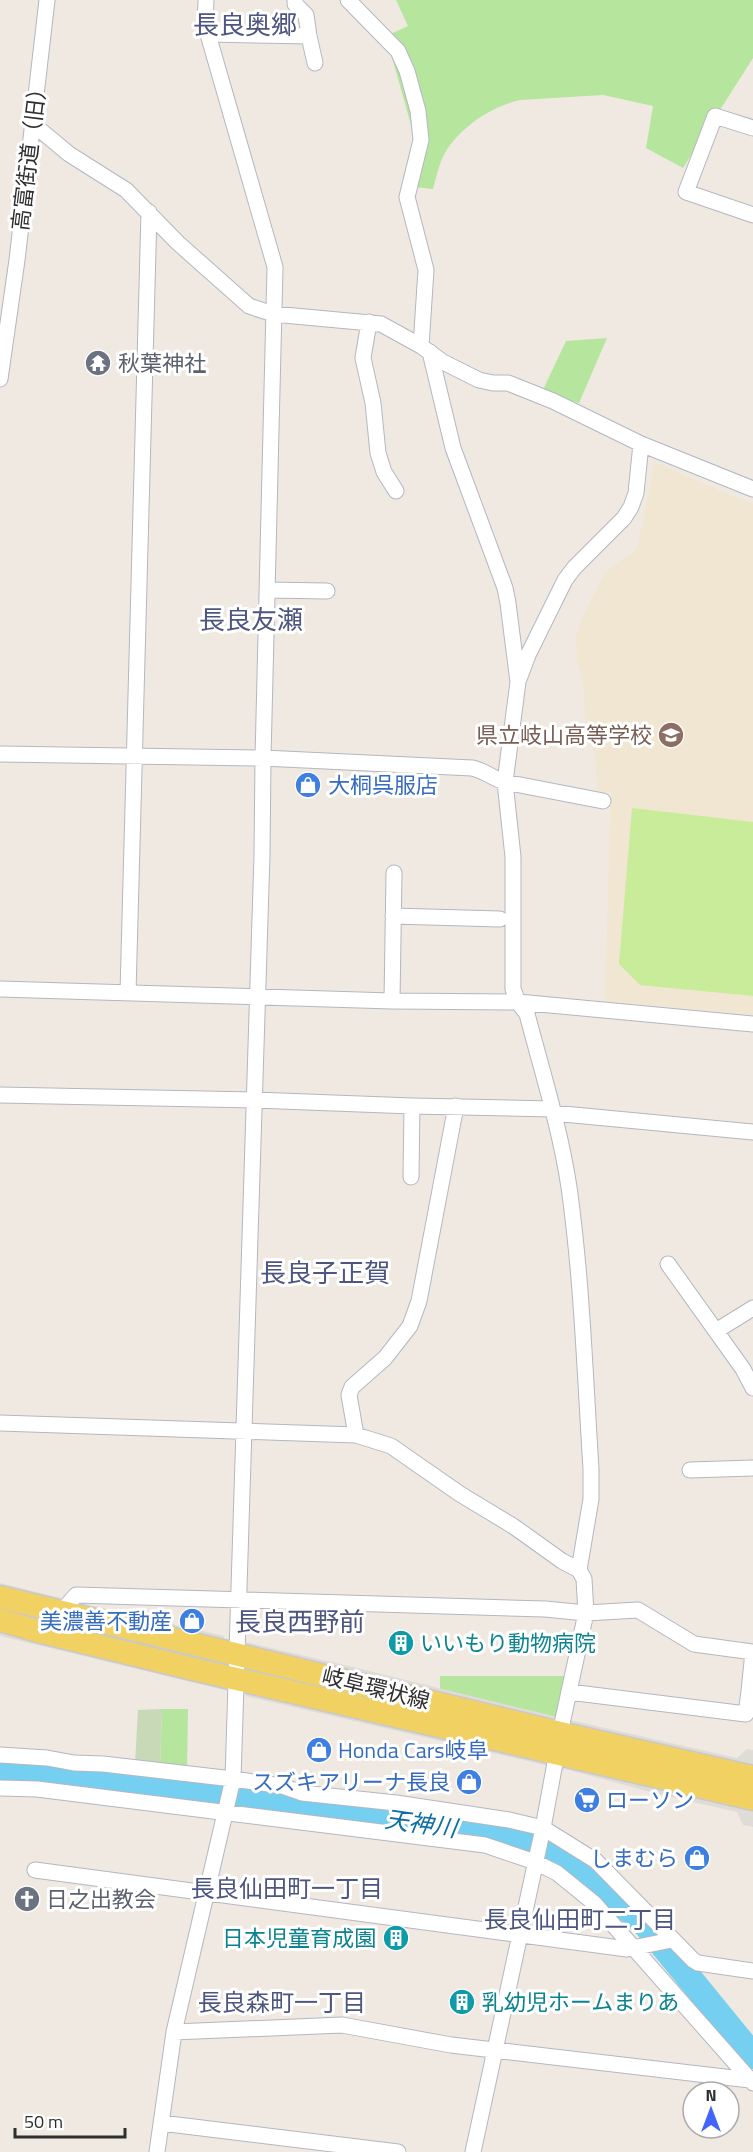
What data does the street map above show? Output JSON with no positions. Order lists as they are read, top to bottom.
{
  "streets": {
    "main road": ["岐阜環状線"],
    "street": ["高富街道（旧）"]
  },
  "districts": [
    "長良奥郷",
    "長良友瀬",
    "長良子正賀",
    "長良西野前",
    "長良仙田町一丁目",
    "長良仙田町二丁目",
    "長良森町一丁目"
  ],
  "water": ["天神川"],
  "places": {
    "temple": ["秋葉神社"],
    "school or university": ["県立岐山高等学校"],
    "shop": [
      "大桐呉服店",
      "美濃善不動産",
      "Honda Cars岐阜",
      "スズキアリーナ長良",
      "しまむら"
    ],
    "building": ["いいもり動物病院", "日本児童育成園", "乳幼児ホームまりあ"],
    "supermarket": ["ローソン"],
    "church": ["日之出教会"]
  },
  "scale_bar": "50 m",
  "north": "top"
}
